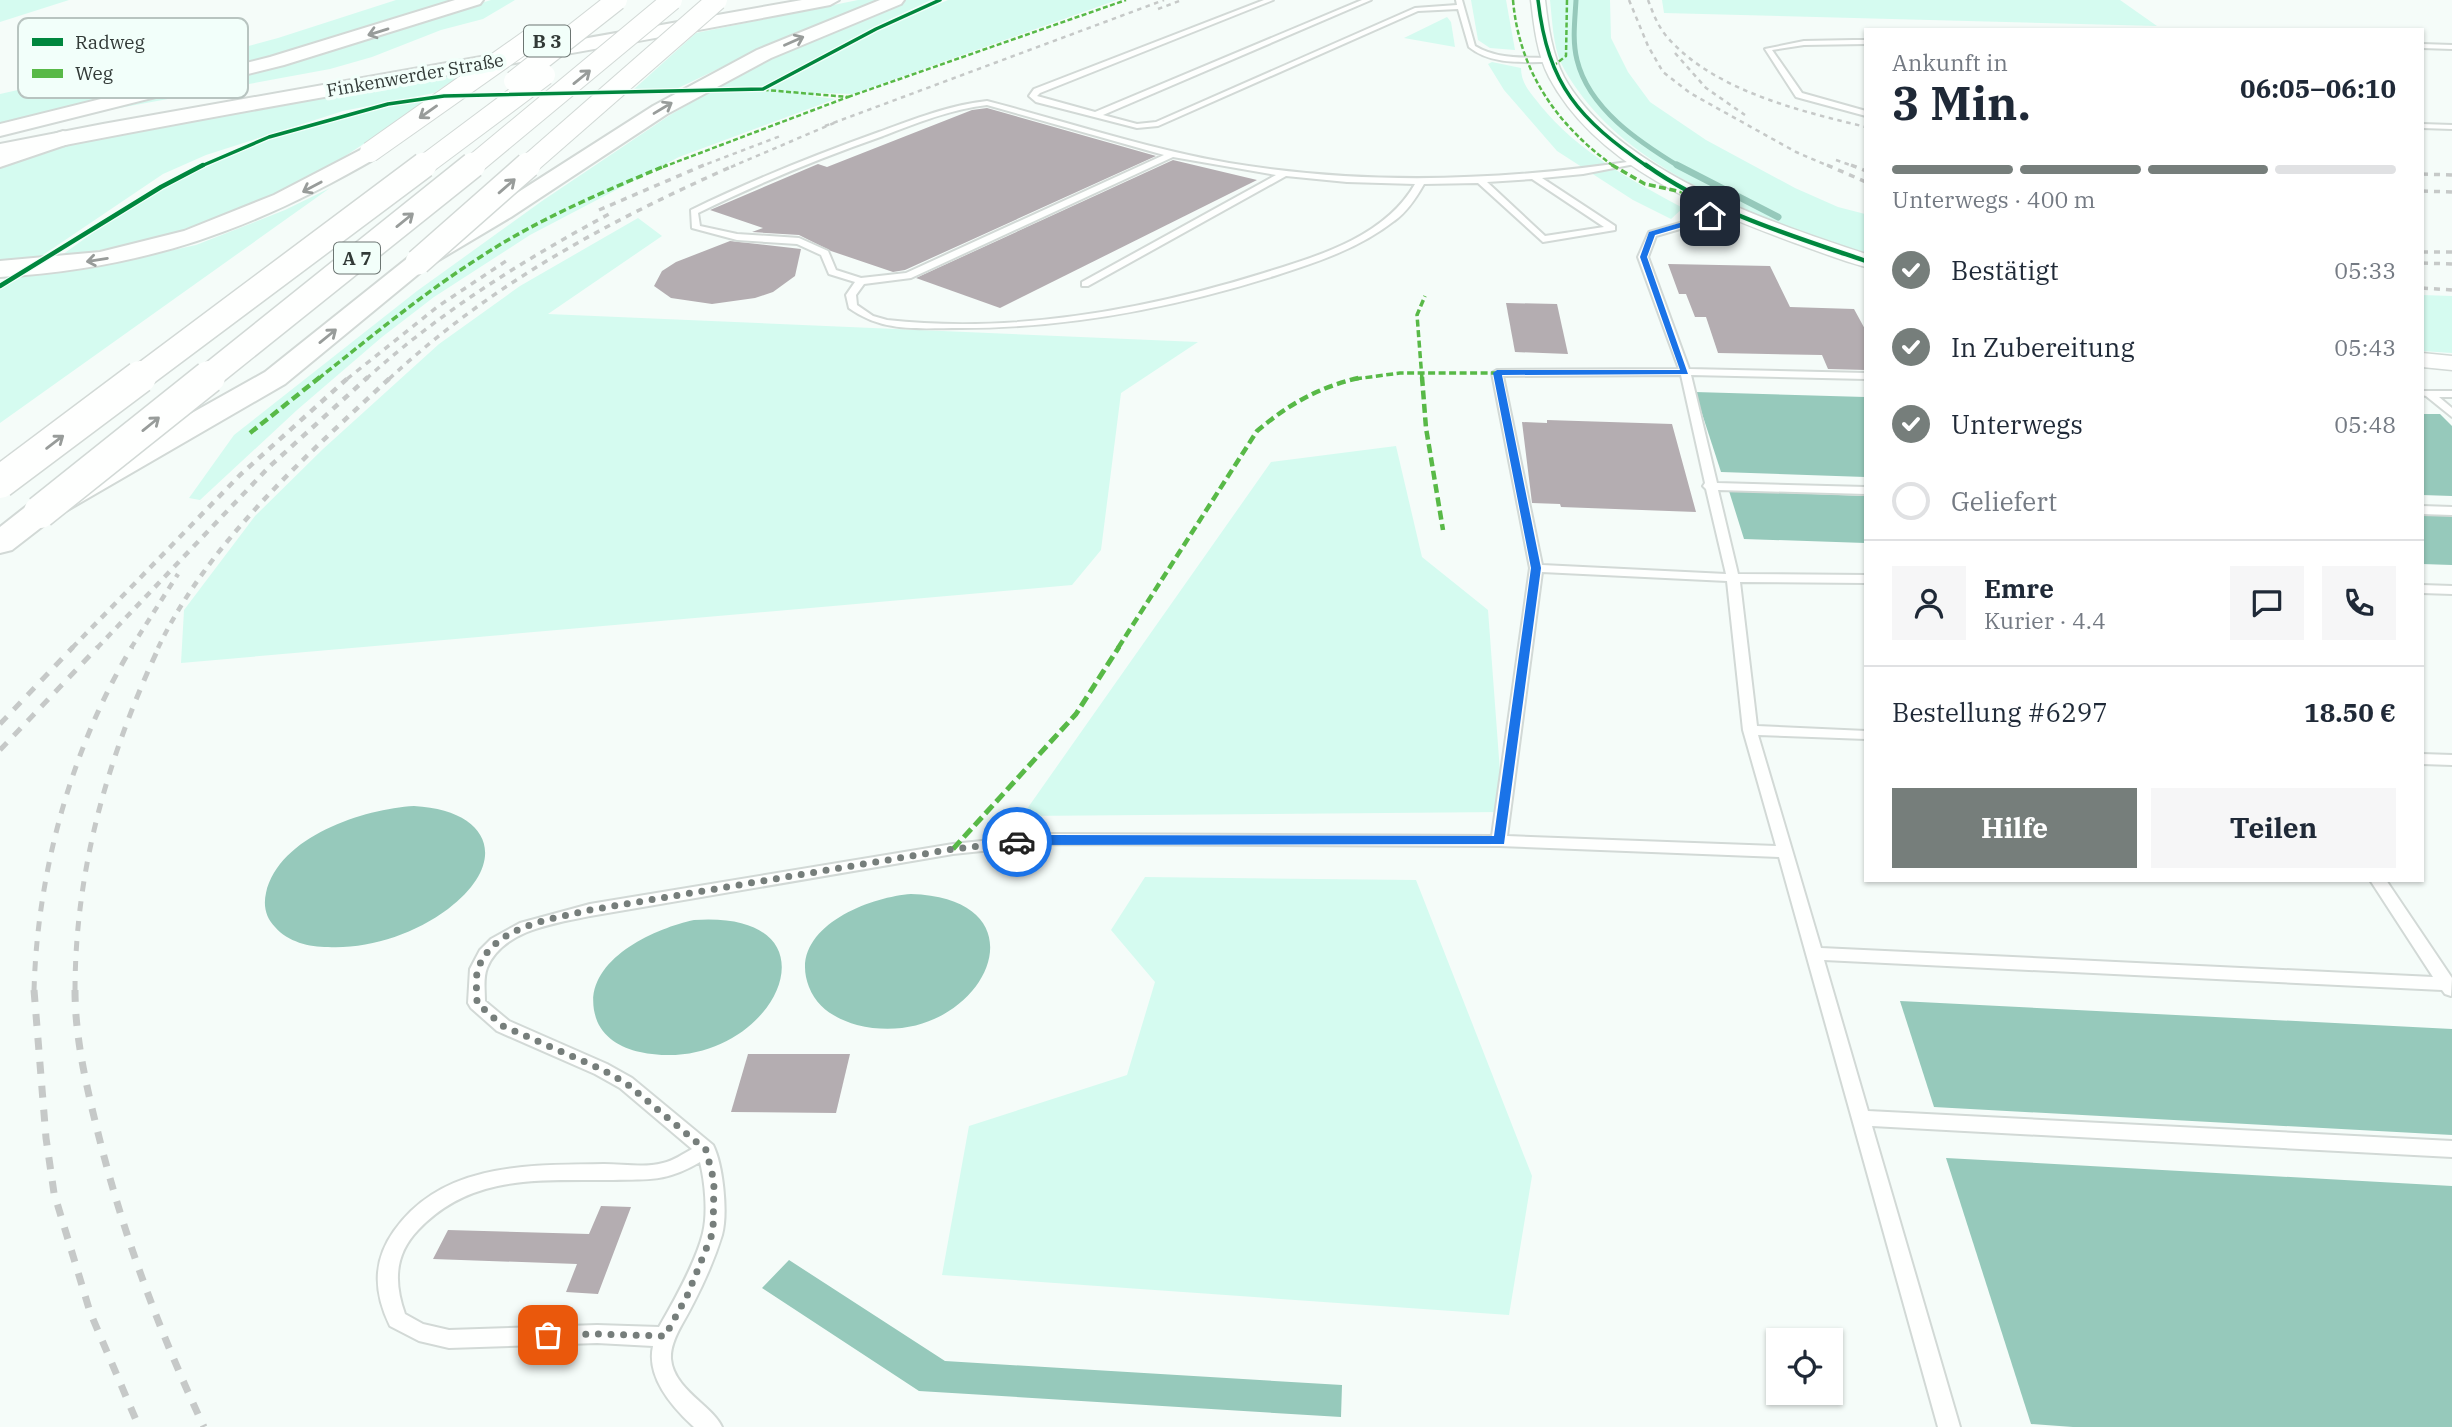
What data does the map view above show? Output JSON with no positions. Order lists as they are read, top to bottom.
{
  "streets": {
    "main road": ["B 3", "Finkenwerder Straße", "A 7"]
  },
  "legend": ["Radweg", "Weg"],
  "page": {
    "heading": ["3 Min.", "Ankunft in", "06:05–06:10"],
    "panel": [
      "Emre",
      "Kurier · 4.4",
      "Bestellung #6297",
      "18.50 €"
    ],
    "bar": "Unterwegs · 400 m",
    "list": [
      ["Bestätigt", "05:33"],
      ["In Zubereitung", "05:43"],
      ["Unterwegs", "05:48"],
      "Geliefert"
    ],
    "buttons": ["Hilfe", "Teilen"]
  }
}
